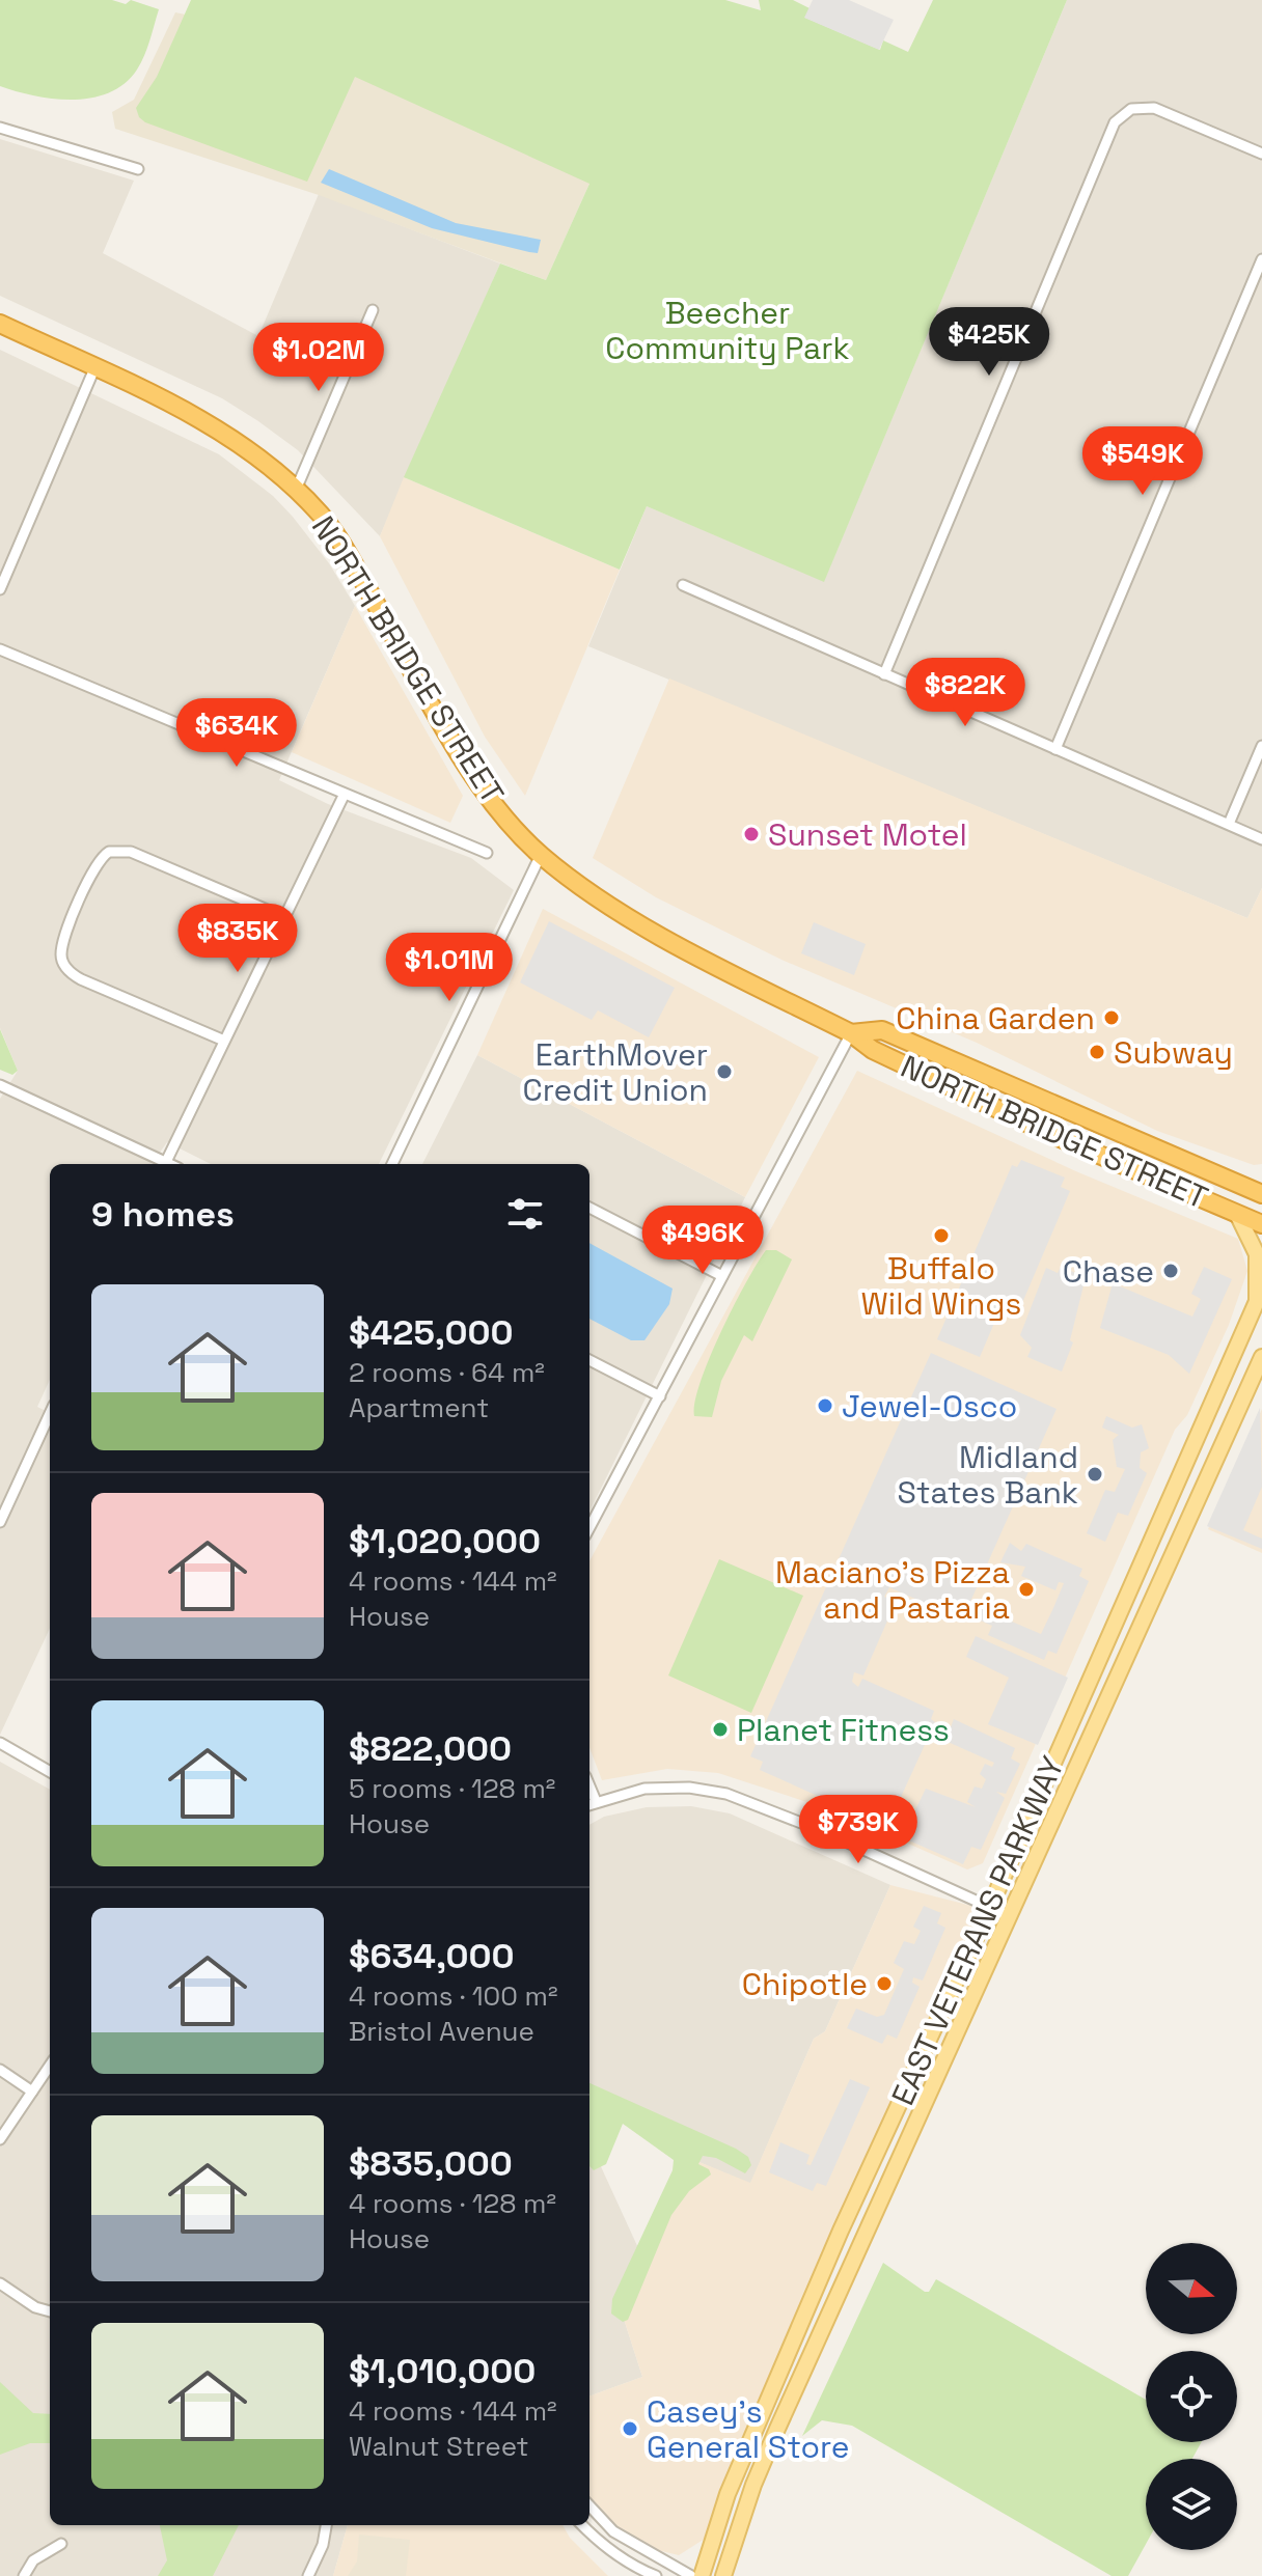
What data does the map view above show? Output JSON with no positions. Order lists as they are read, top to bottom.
{
  "streets": {
    "highway": ["NORTH BRIDGE STREET"],
    "main road": ["EAST VETERANS PARKWAY"]
  },
  "parks": ["Beecher Community Park"],
  "places": [
    "Sunset Motel",
    "China Garden",
    "Subway",
    "EarthMover Credit Union",
    "Buffalo Wild Wings",
    "Chase",
    "Jewel-Osco",
    "Midland States Bank",
    "Maciano's Pizza and Pastaria",
    "Planet Fitness",
    "Chipotle",
    "Casey's General Store"
  ],
  "north": "right",
  "page": {
    "price": [
      "$425K",
      "$1.02M",
      "$549K",
      "$822K",
      "$634K",
      "$835K",
      "$1.01M",
      "$496K",
      "$739K"
    ],
    "heading": "9 homes",
    "list": [
      {
        "name": "$425,000",
        "note": "2 rooms · 64 m² · Apartment"
      },
      {
        "name": "$1,020,000",
        "note": "4 rooms · 144 m² · House"
      },
      {
        "name": "$822,000",
        "note": "5 rooms · 128 m² · House"
      },
      {
        "name": "$634,000",
        "note": "4 rooms · 100 m² · Bristol Avenue"
      },
      {
        "name": "$835,000",
        "note": "4 rooms · 128 m² · House"
      },
      {
        "name": "$1,010,000",
        "note": "4 rooms · 144 m² · Walnut Street"
      }
    ]
  }
}
